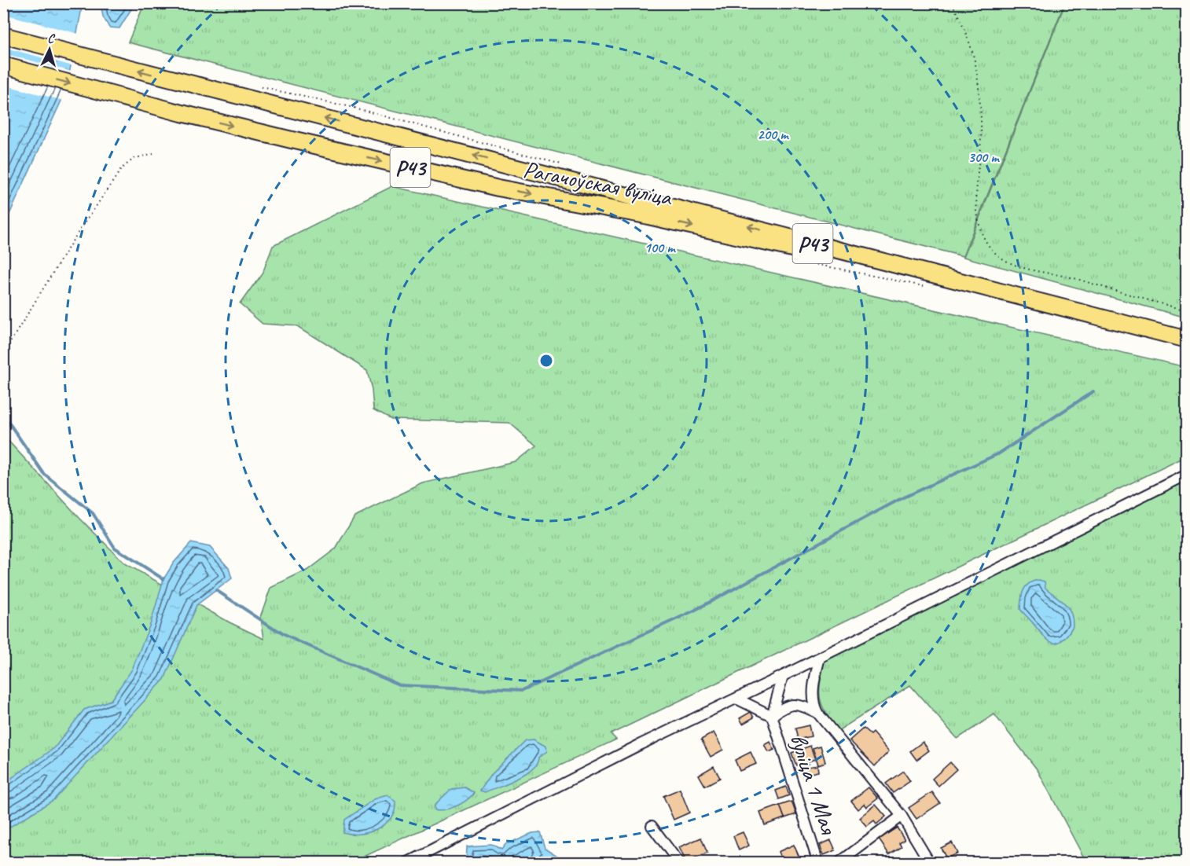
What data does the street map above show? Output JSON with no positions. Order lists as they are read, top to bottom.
{
  "streets": {
    "main road": ["Р43", "Рагачоўская вуліца"],
    "street": ["вуліца 1 Мая"]
  },
  "north": "top",
  "rings": ["200 m", "300 m", "100 m"]
}
